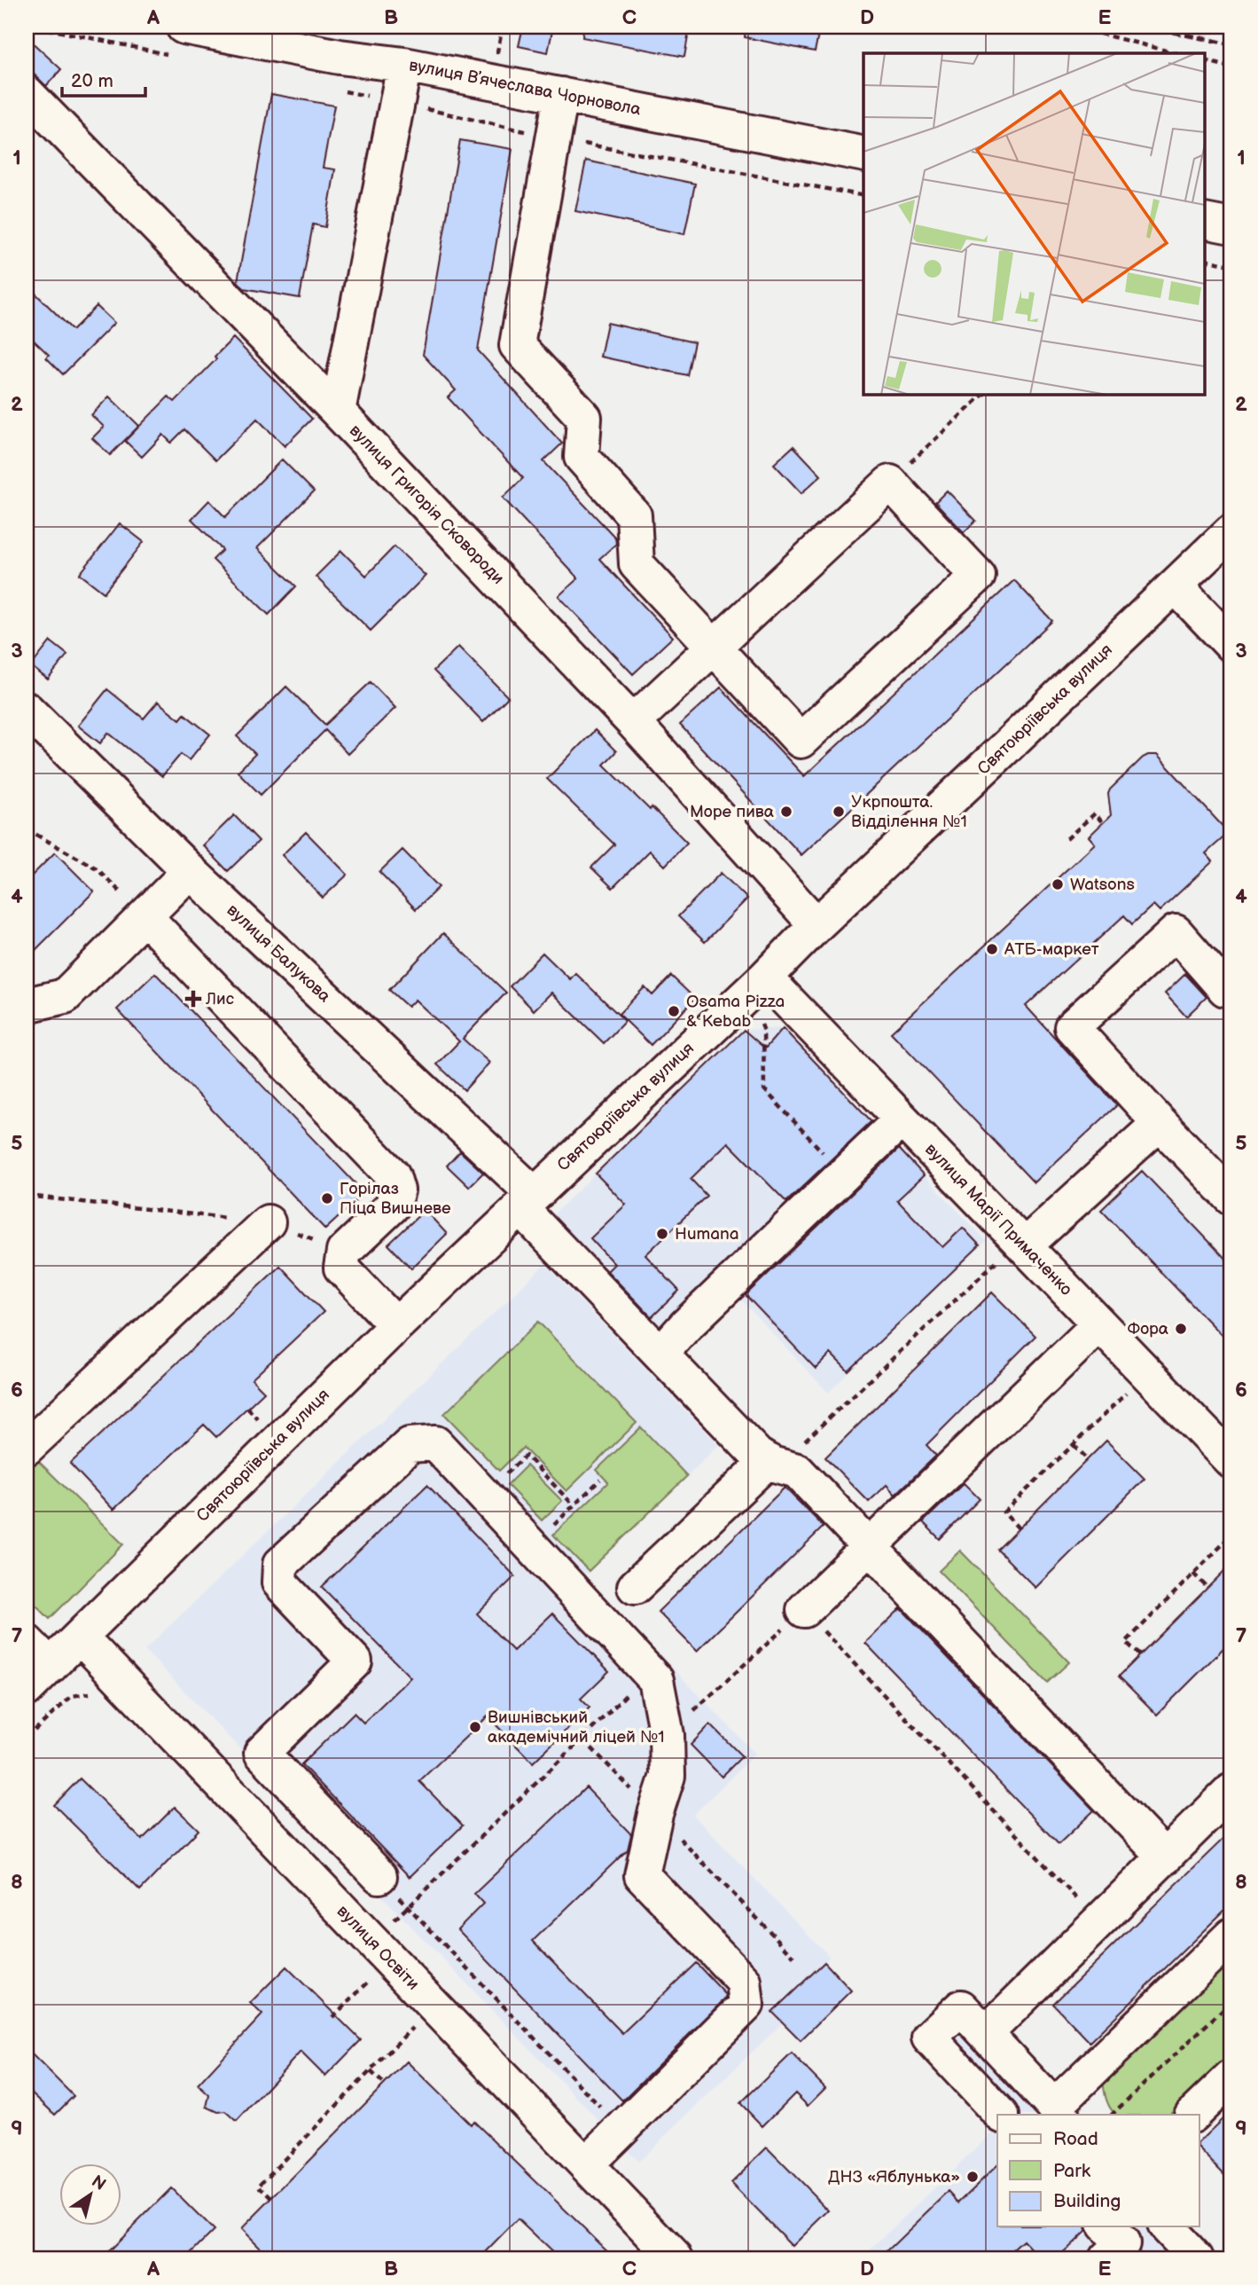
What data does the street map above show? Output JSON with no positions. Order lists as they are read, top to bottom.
{
  "streets": {
    "street": [
      "вулиця Вʼячеслава Чорновола",
      "вулиця Григорія Сковороди",
      "Святоюріївська вулиця",
      "вулиця Балукова",
      "вулиця Марії Примаченко",
      "вулиця Освіти"
    ]
  },
  "crossings": [
    ["вулиця Григорія Сковороди", "Святоюріївська вулиця"],
    ["Святоюріївська вулиця", "вулиця Балукова"],
    ["Святоюріївська вулиця", "вулиця Марії Примаченко"],
    ["Святоюріївська вулиця", "вулиця Освіти"]
  ],
  "places": {
    "other": [
      "Море пива",
      "Укрпошта. Відділення №1",
      "Watsons",
      "АТБ-маркет",
      "Osama Pizza & Kebab",
      "Горілаз Піца Вишневе",
      "Humana",
      "Фора",
      "Вишнівський академічний ліцей №1",
      "ДНЗ «Яблунька»"
    ],
    "health": ["Лис"]
  },
  "legend": ["Road", "Park", "Building"],
  "scale_bar": "20 m",
  "north": "top right",
  "grid": {
    "columns": [
      "A",
      "B",
      "C",
      "D",
      "E"
    ],
    "rows": [
      "1",
      "2",
      "3",
      "4",
      "5",
      "6",
      "7",
      "8",
      "9"
    ]
  }
}
